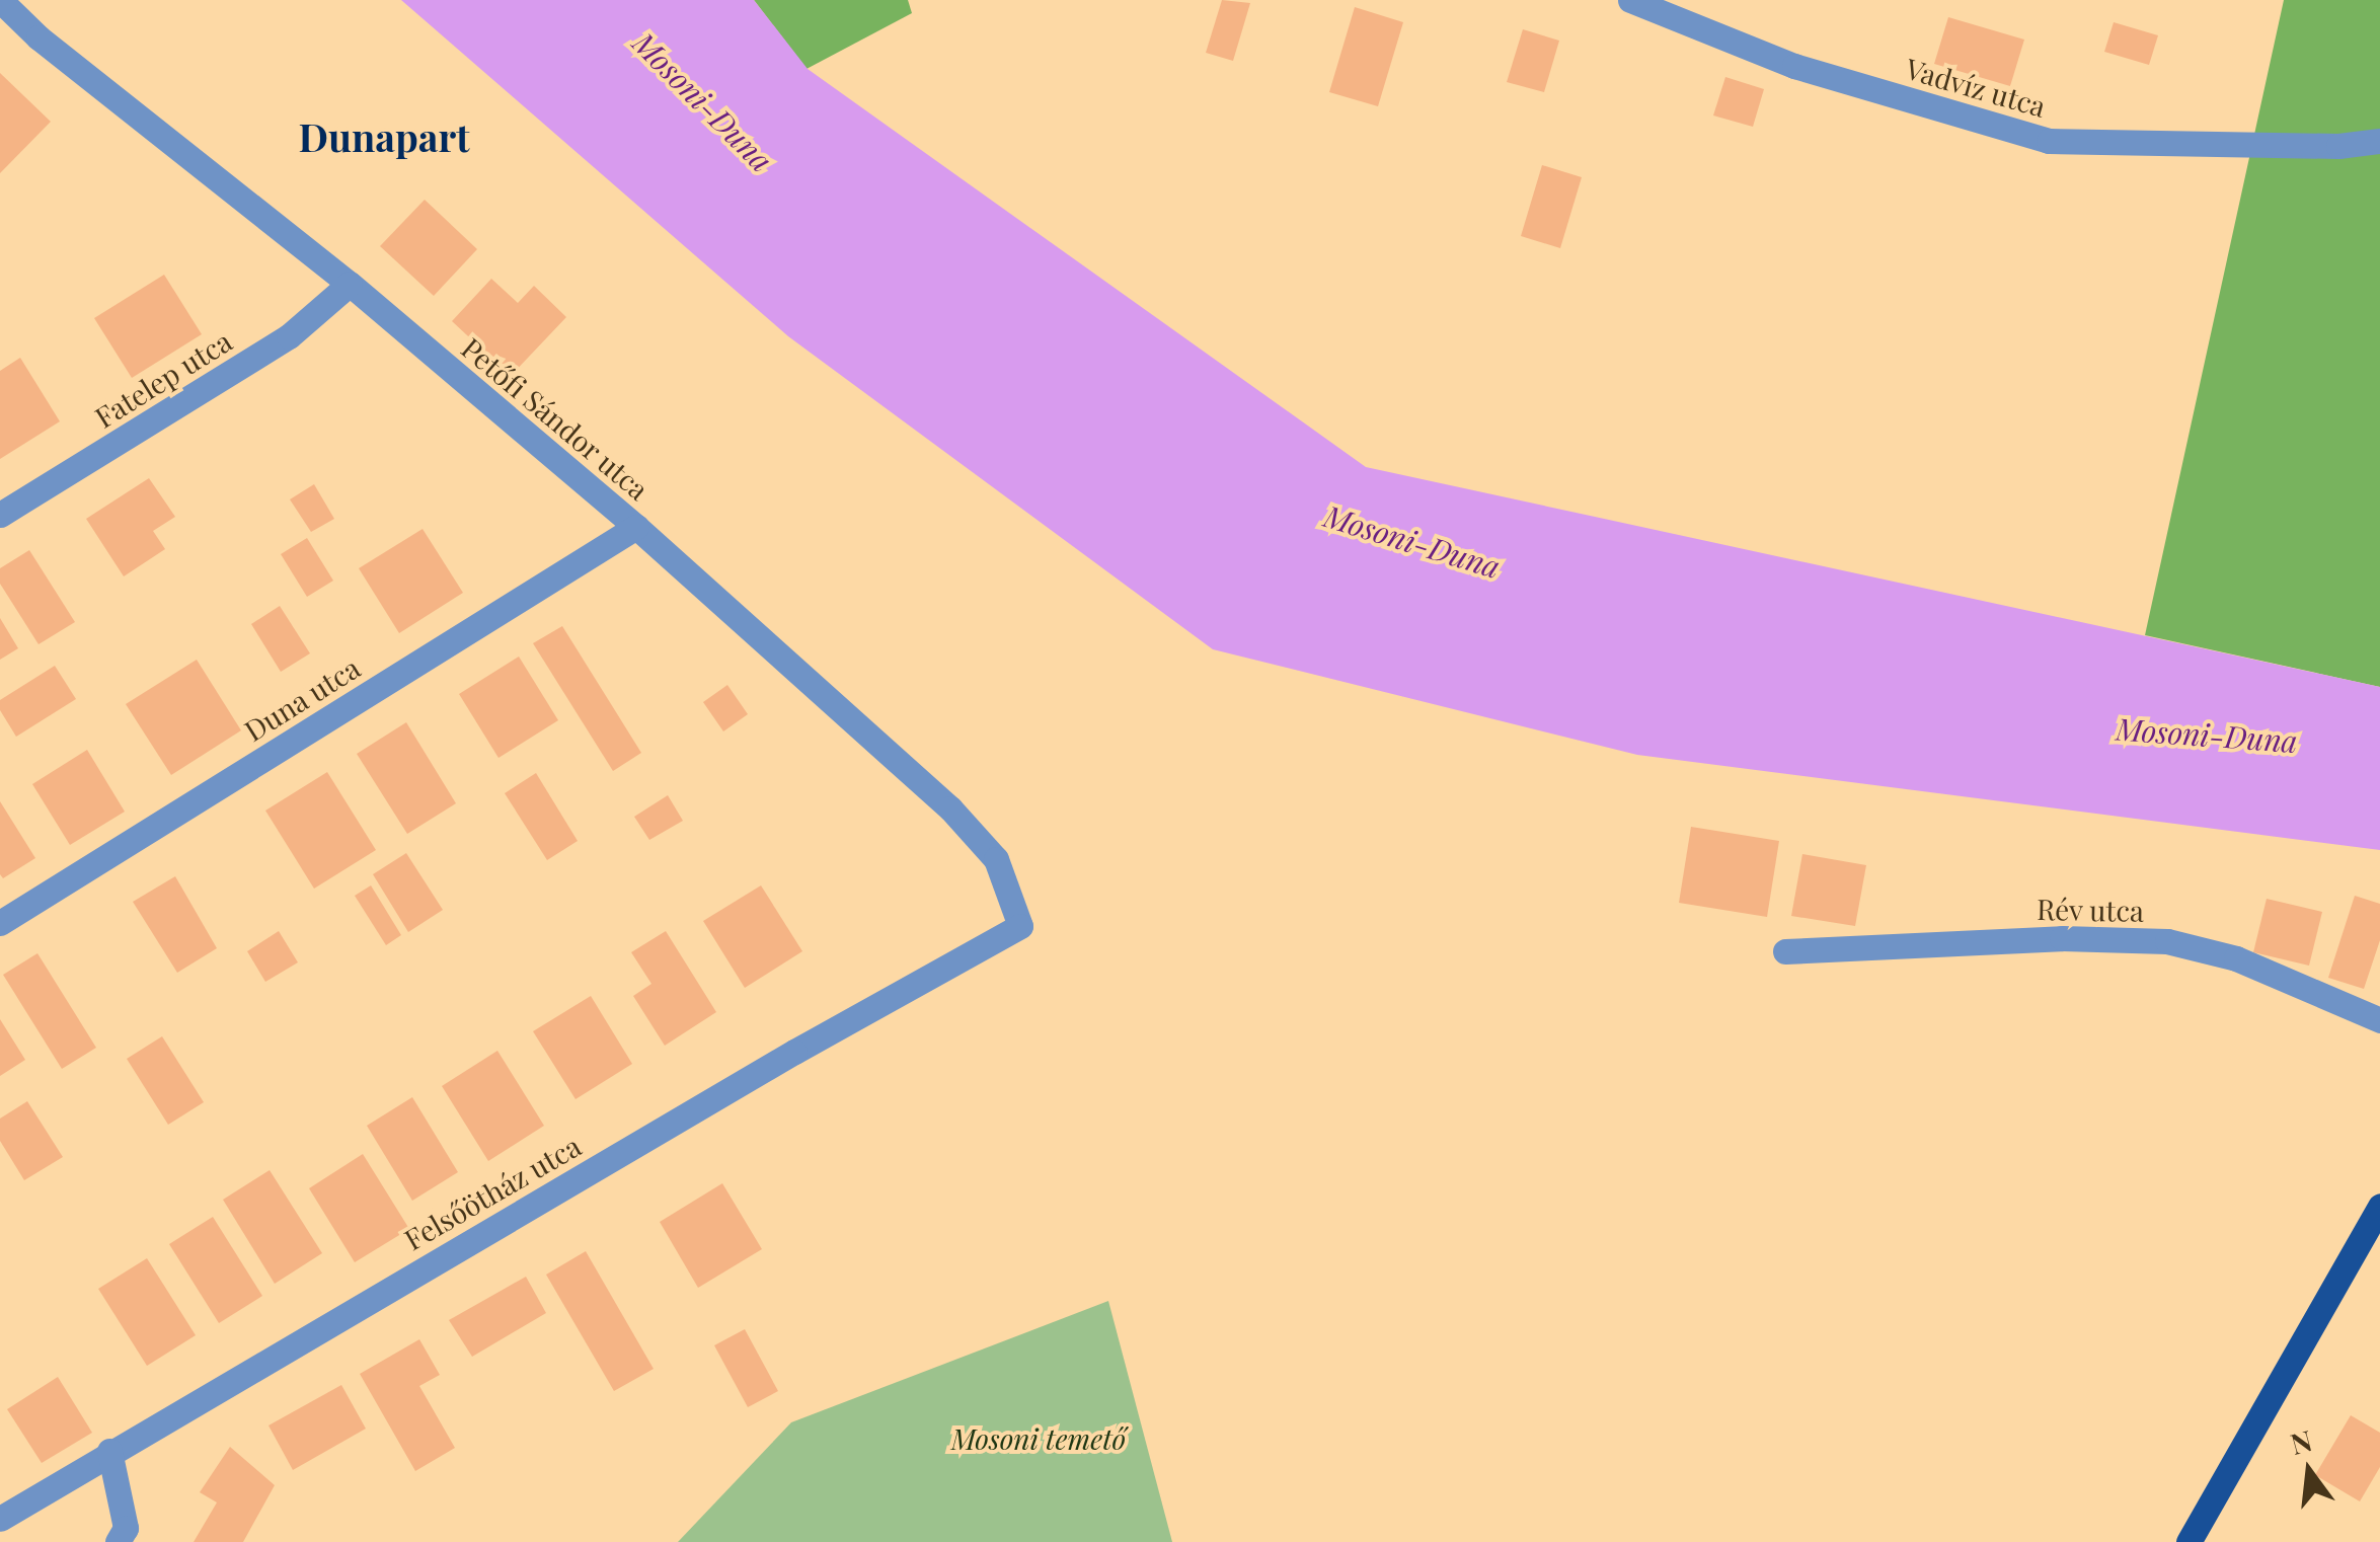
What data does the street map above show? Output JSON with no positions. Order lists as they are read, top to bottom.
{
  "streets": {
    "street": [
      "Vadvíz utca",
      "Fatelep utca",
      "Petőfi Sándor utca",
      "Duna utca",
      "Rév utca",
      "Felsőötház utca"
    ]
  },
  "crossings": [
    ["Fatelep utca", "Petőfi Sándor utca"],
    ["Petőfi Sándor utca", "Duna utca"],
    ["Petőfi Sándor utca", "Felsőötház utca"]
  ],
  "districts": ["Dunapart"],
  "water": ["Mosoni-Duna"],
  "parks": ["Mosoni temető"],
  "north": "top"
}
